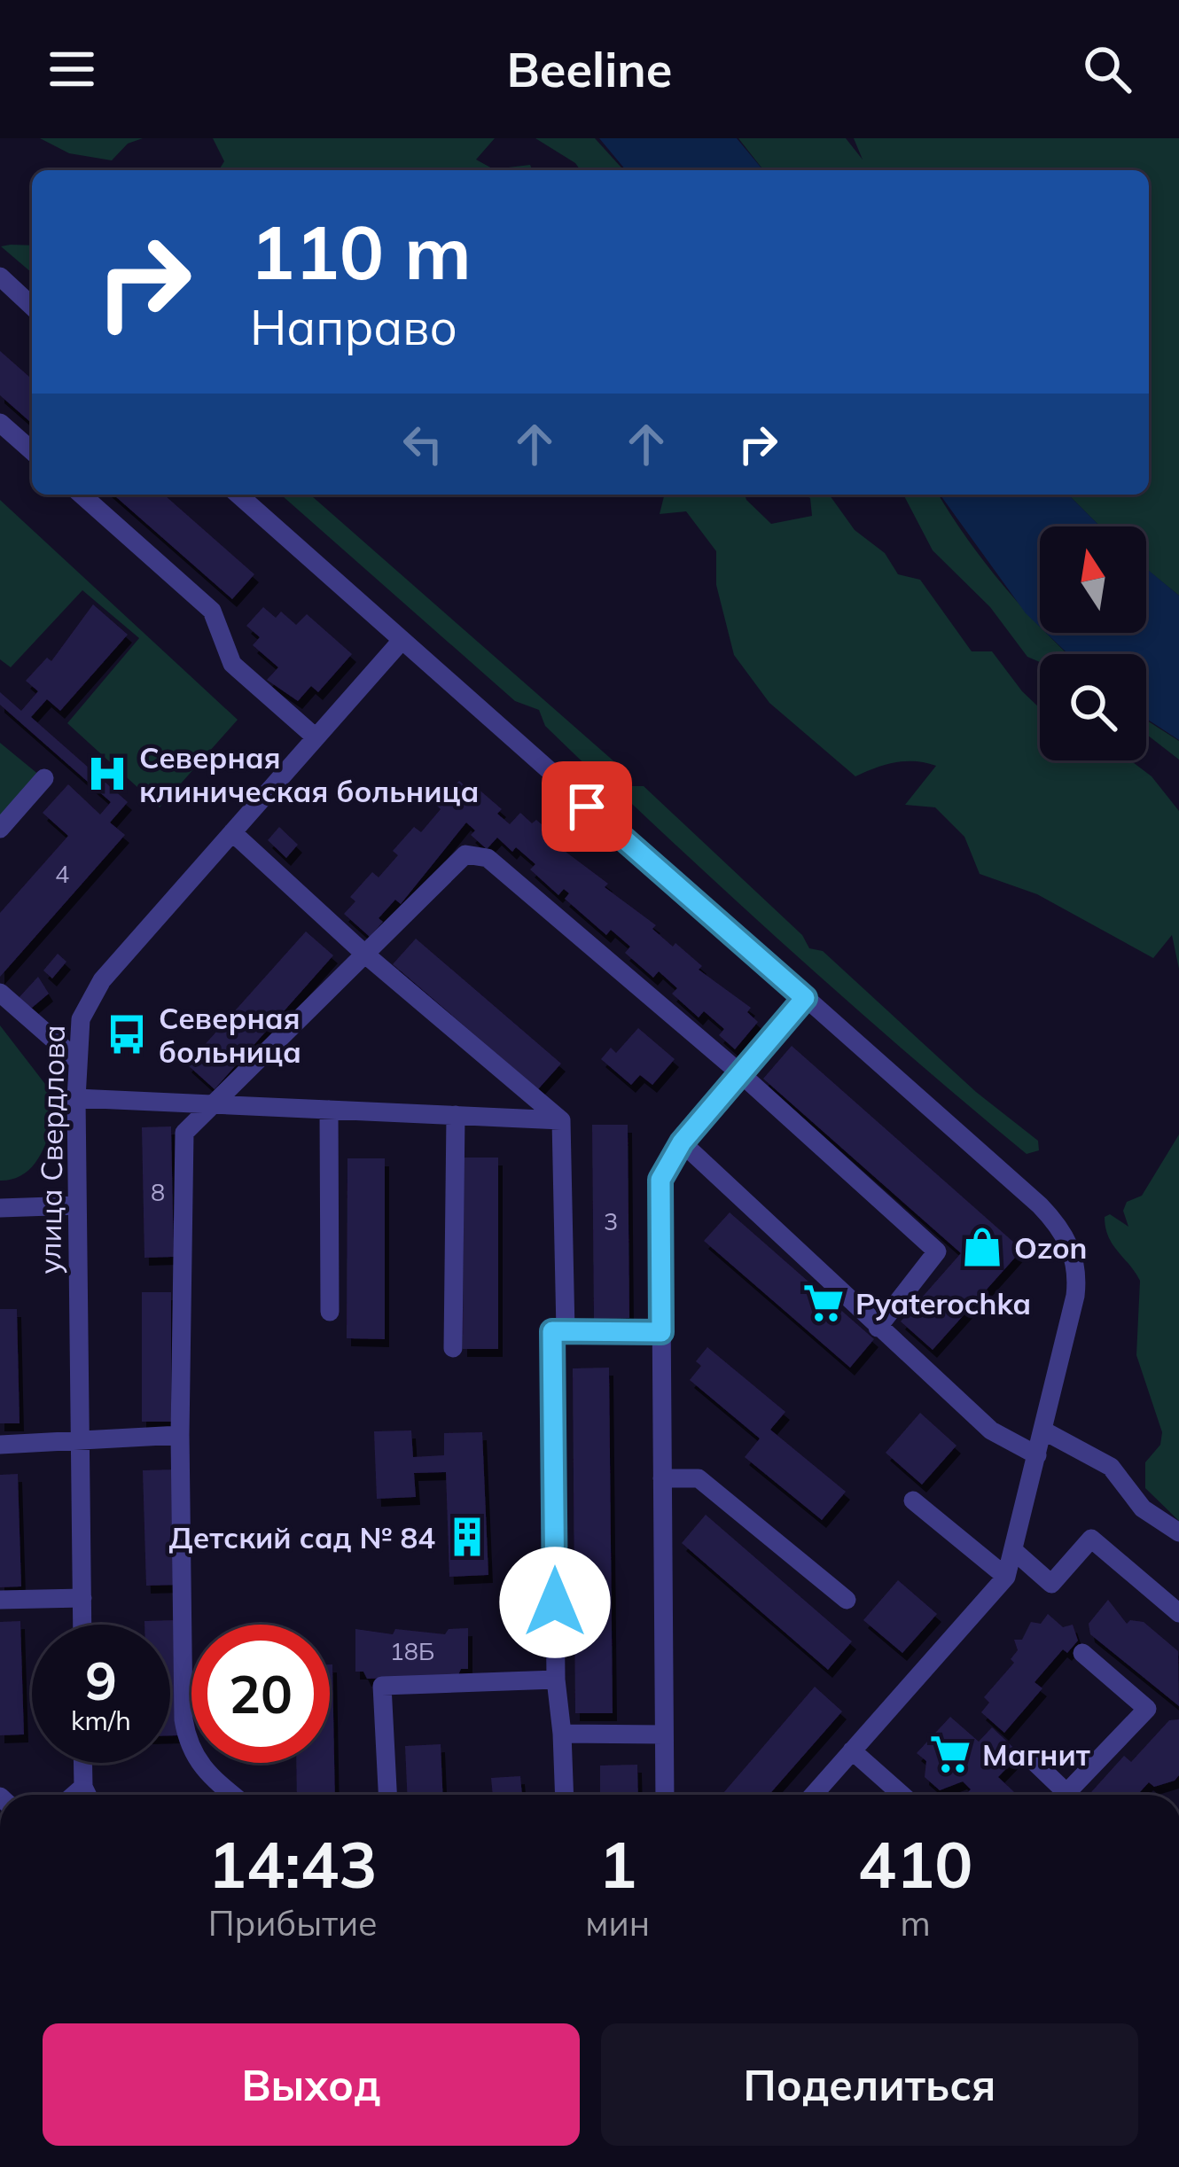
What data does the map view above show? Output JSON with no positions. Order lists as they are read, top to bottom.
{
  "streets": {
    "street": ["улица Свердлова"]
  },
  "places": {
    "hospital": ["Северная клиническая больница"],
    "bus stop": ["Северная больница"],
    "shop": ["Ozon"],
    "supermarket": ["Pyaterochka", "Магнит"],
    "building": ["Детский сад № 84"]
  },
  "house_numbers": [
    "4",
    "8",
    "3",
    "18Б"
  ],
  "north": "top",
  "page": {
    "header": "Beeline",
    "turn": ["110 m", "Направо"],
    "speed": "9 km/h",
    "limit": "20",
    "eta": [
      "14:43",
      "Прибытие",
      "1",
      "мин",
      "410",
      "m"
    ],
    "buttons": ["Выход", "Поделиться"]
  }
}
